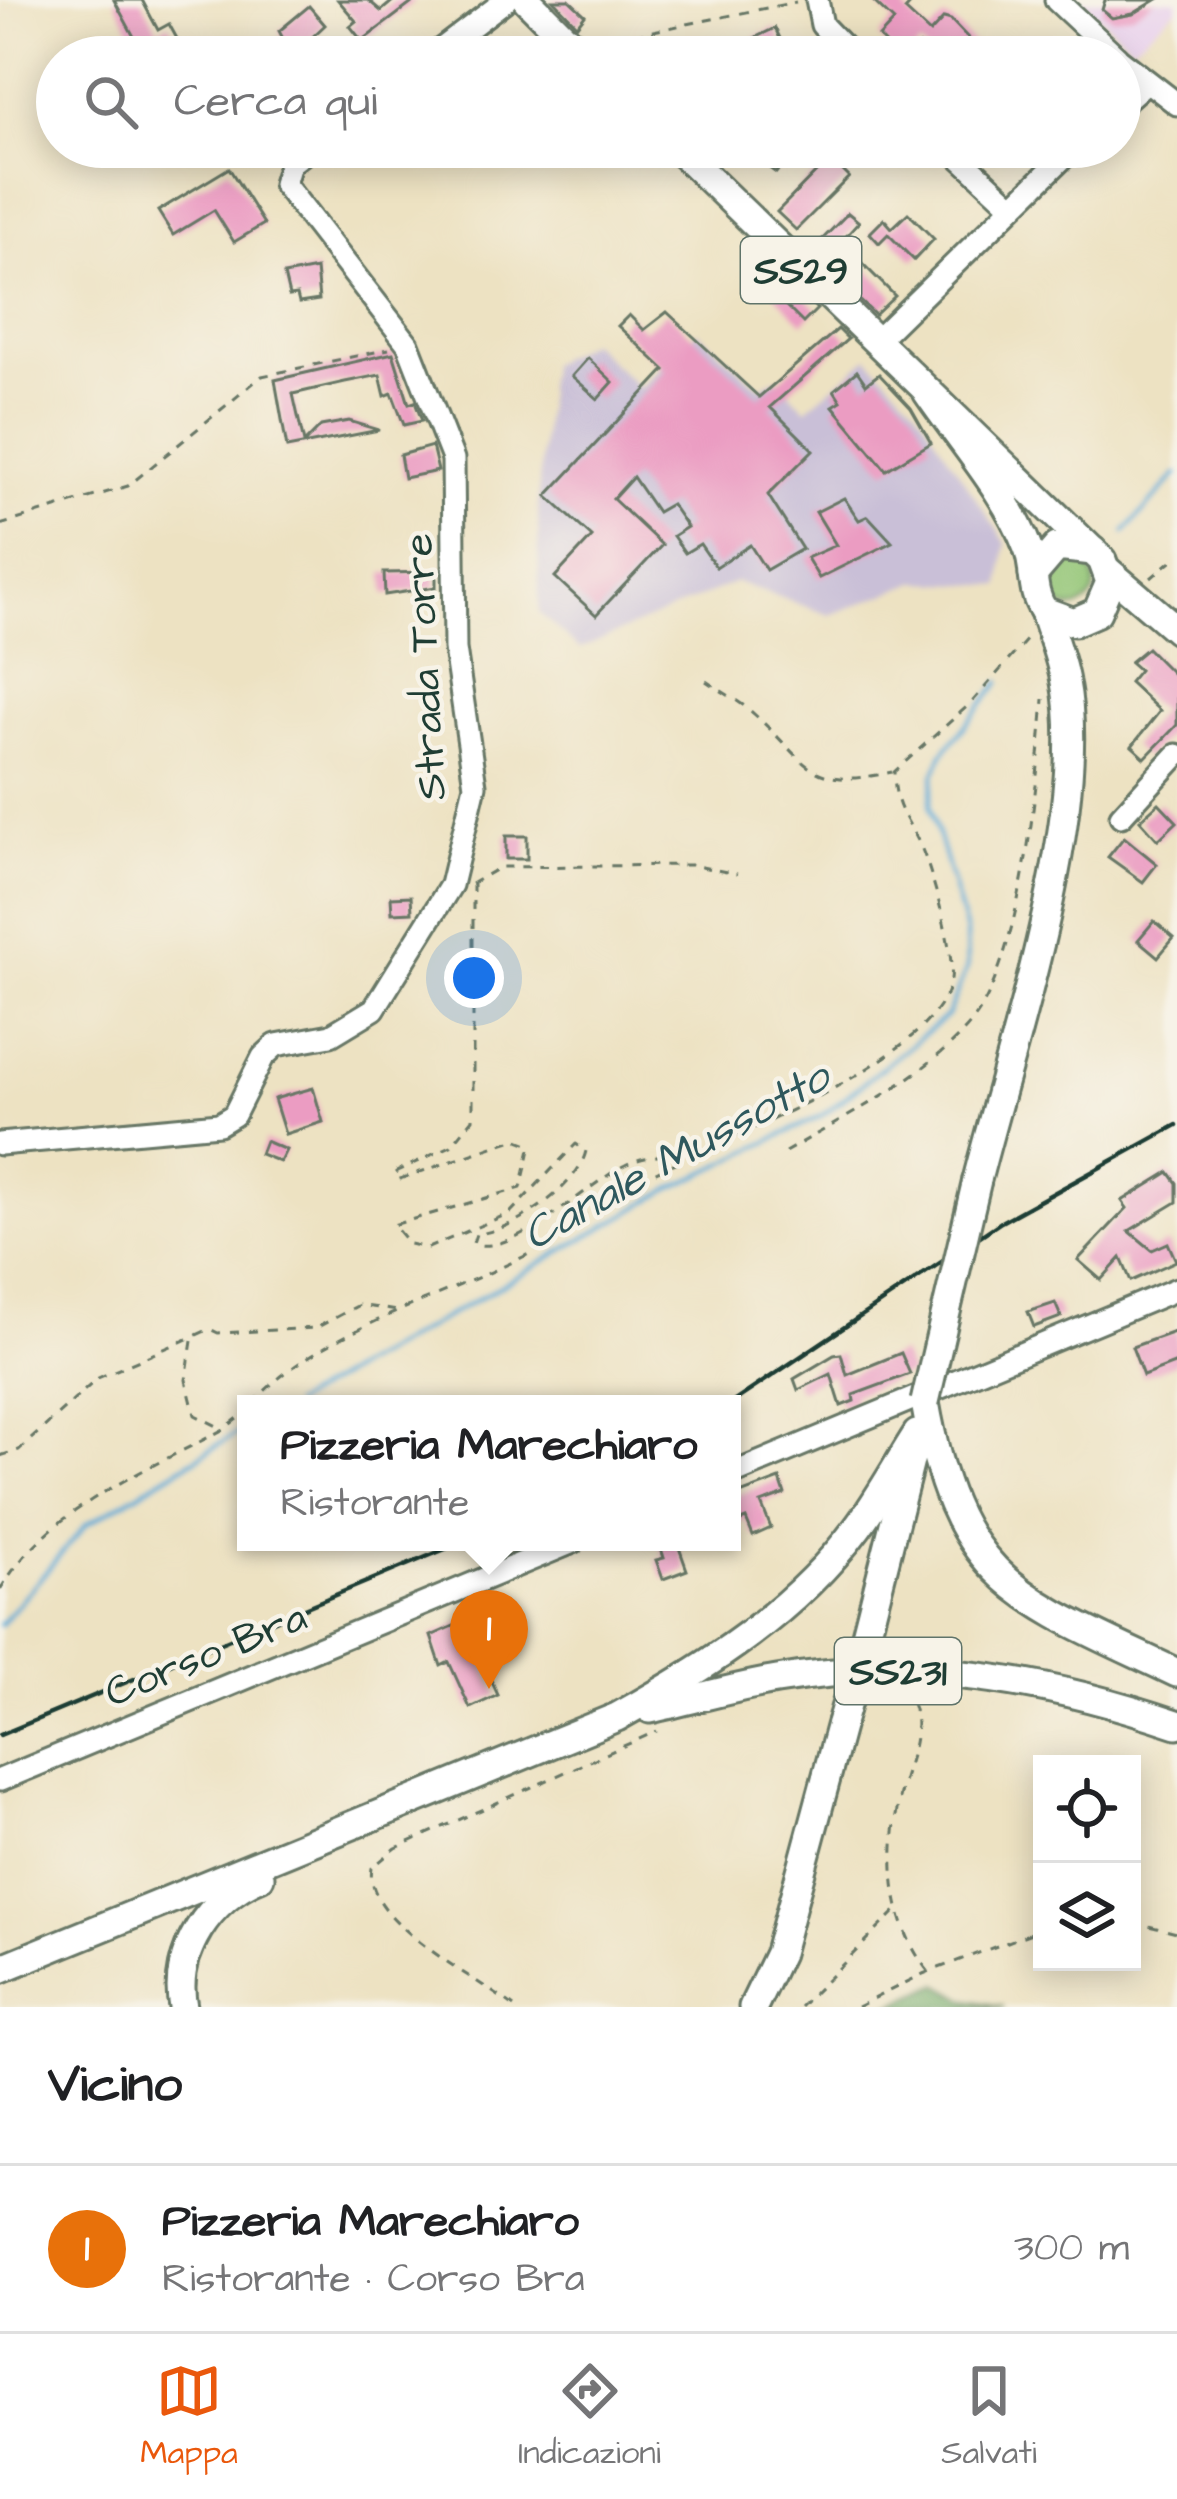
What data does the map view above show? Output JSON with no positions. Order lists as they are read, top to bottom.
{
  "streets": {
    "main road": ["SS29", "SS231"],
    "street": ["Strada Torre", "Corso Bra"]
  },
  "water": ["Canale Mussotto"],
  "page": {
    "search": "Cerca qui",
    "popup": ["Pizzeria Marechiaro", "Ristorante"],
    "pins": "1",
    "heading": "Vicino",
    "list": [
      {
        "mark": "1",
        "name": "Pizzeria Marechiaro",
        "note": "Ristorante · Corso Bra",
        "value": "300 m"
      }
    ],
    "nav": ["Mappa", "Indicazioni", "Salvati"]
  }
}
